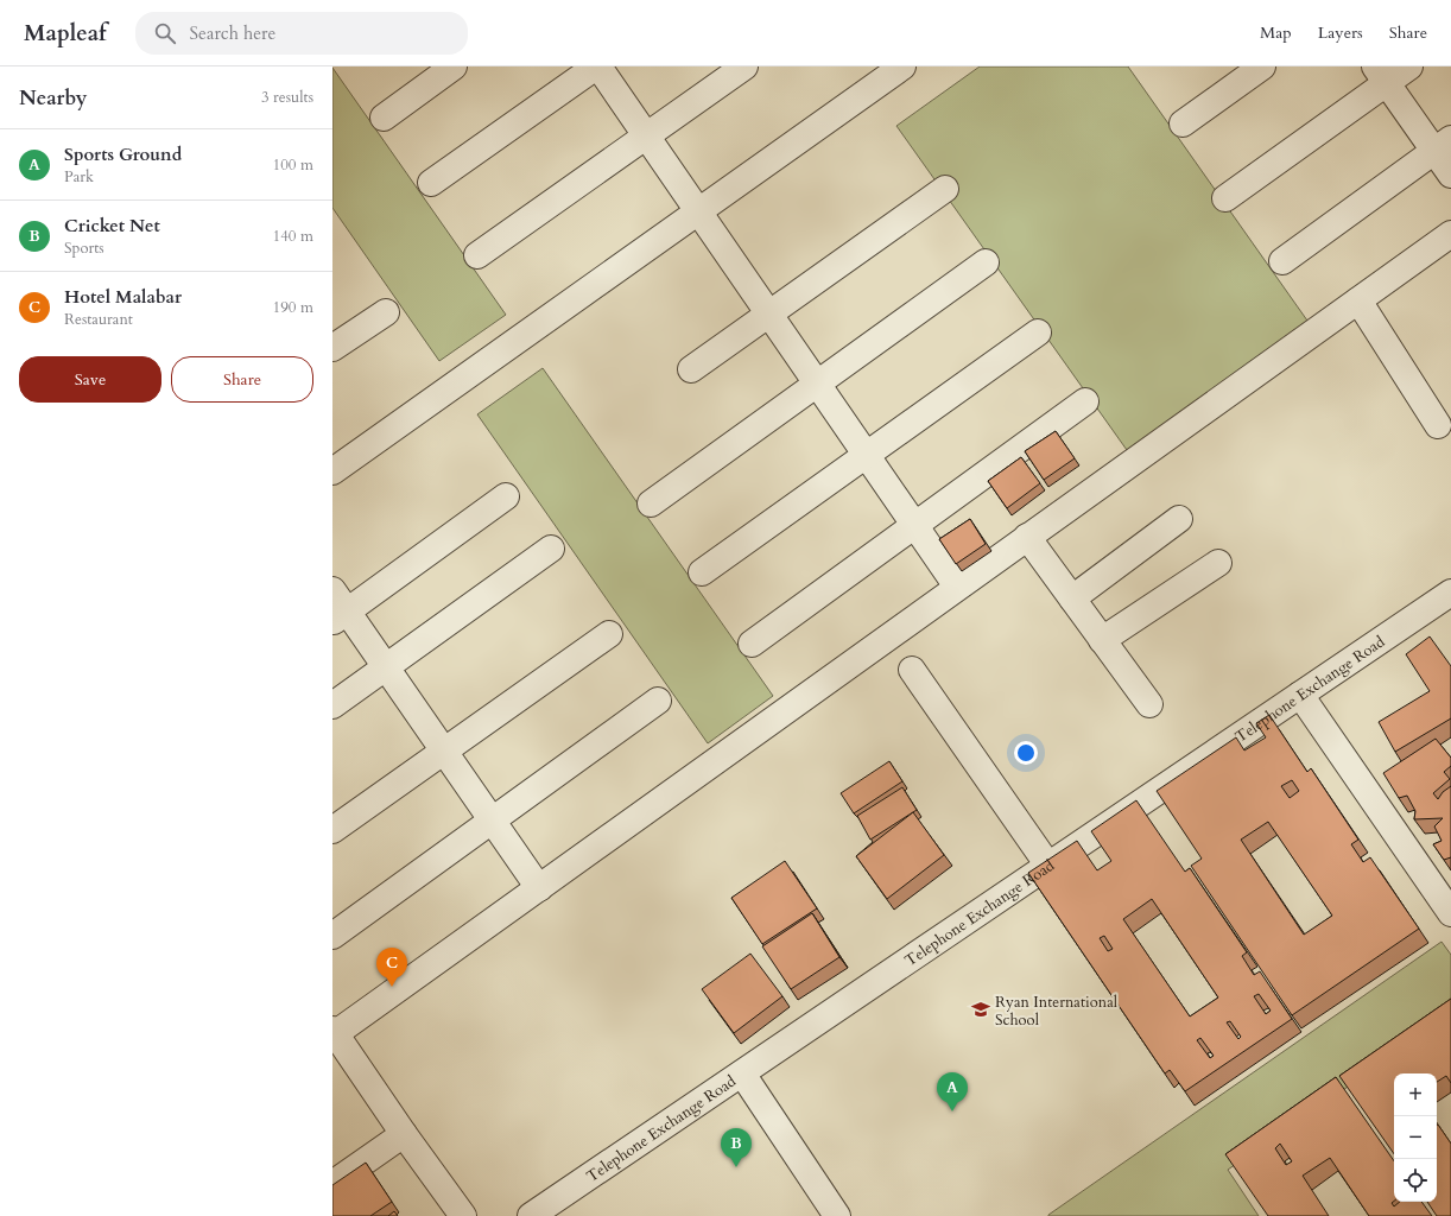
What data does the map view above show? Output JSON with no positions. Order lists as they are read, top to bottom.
{
  "streets": {
    "street": ["Telephone Exchange Road"]
  },
  "places": {
    "school or university": ["Ryan International School"]
  },
  "page": {
    "header": "Mapleaf",
    "search": "Search here",
    "nav": ["Map", "Layers", "Share"],
    "heading": ["Nearby", "3 results"],
    "list": [
      {
        "mark": "A",
        "name": "Sports Ground",
        "note": "Park",
        "value": "100 m"
      },
      {
        "mark": "B",
        "name": "Cricket Net",
        "note": "Sports",
        "value": "140 m"
      },
      {
        "mark": "C",
        "name": "Hotel Malabar",
        "note": "Restaurant",
        "value": "190 m"
      }
    ],
    "buttons": ["Save", "Share"],
    "pins": ["C", "A", "B"],
    "map_buttons": ["+", "−"]
  }
}
